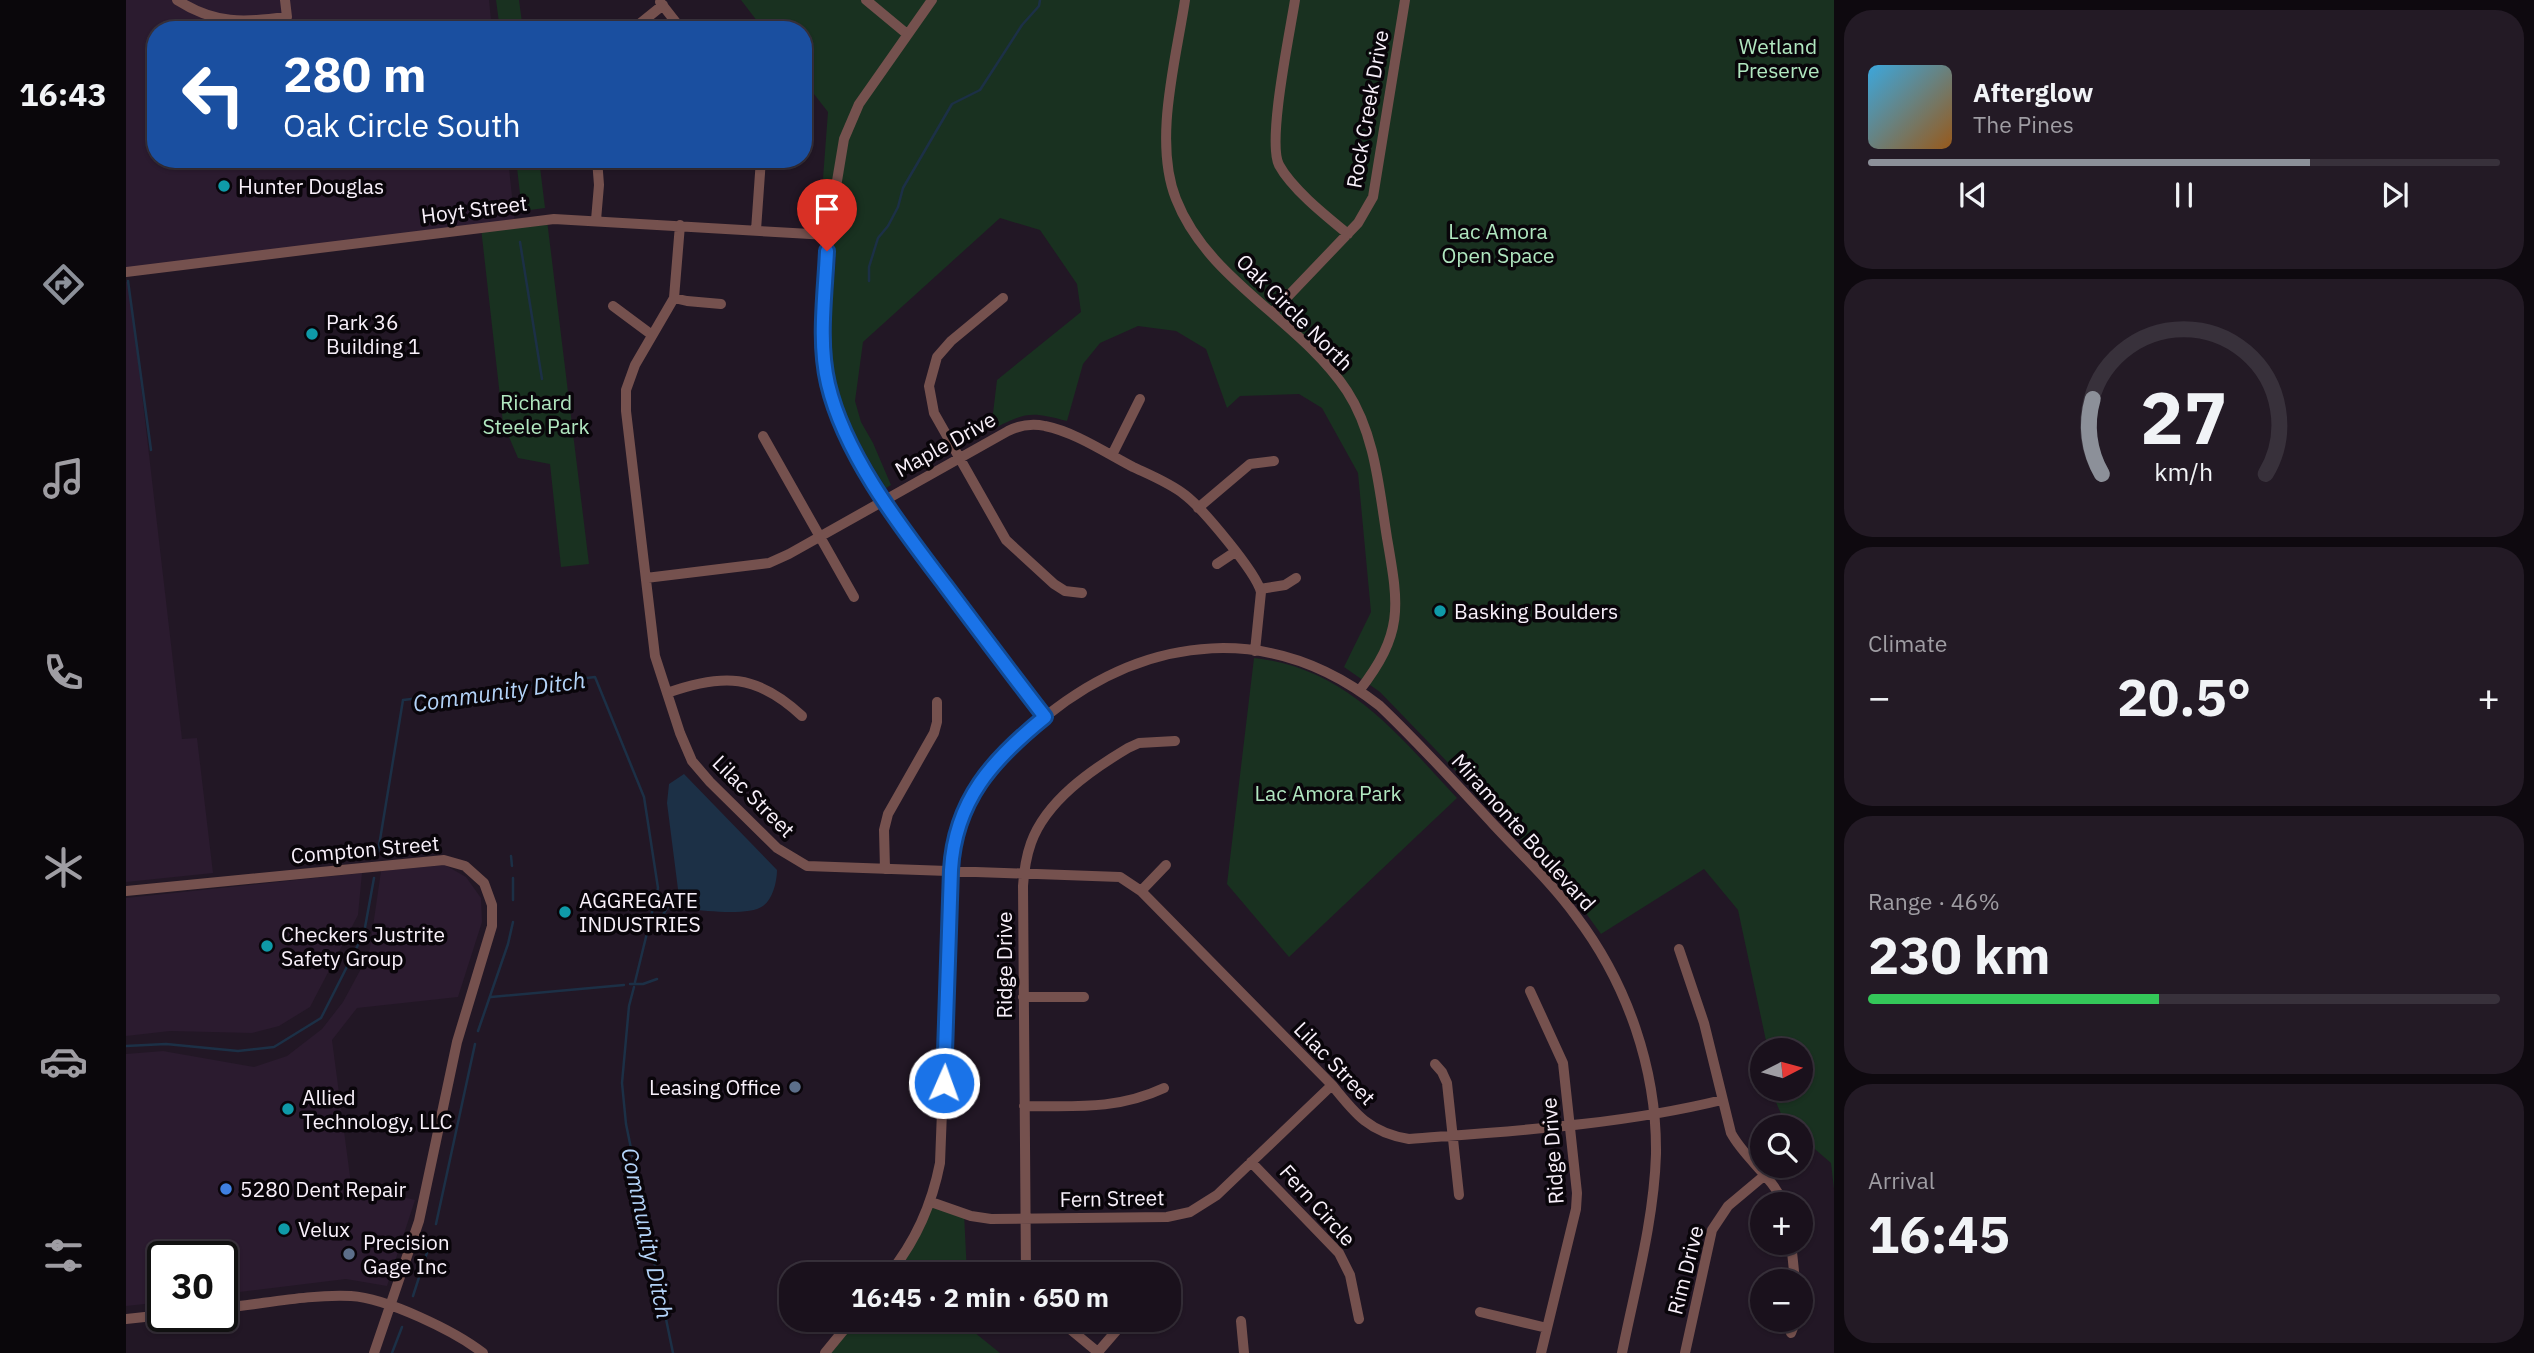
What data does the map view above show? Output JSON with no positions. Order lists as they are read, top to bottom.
{
  "streets": {
    "street": [
      "Rock Creek Drive",
      "Hoyt Street",
      "Oak Circle North",
      "Maple Drive",
      "Lilac Street",
      "Miramonte Boulevard",
      "Compton Street",
      "Ridge Drive",
      "Fern Street",
      "Fern Circle",
      "Rim Drive"
    ]
  },
  "crossings": [
    ["Rock Creek Drive", "Oak Circle North"],
    ["Hoyt Street", "Lilac Street"],
    ["Oak Circle North", "Miramonte Boulevard"],
    ["Maple Drive", "Lilac Street"],
    ["Lilac Street", "Miramonte Boulevard"],
    ["Lilac Street", "Ridge Drive"],
    ["Lilac Street", "Fern Street"],
    ["Miramonte Boulevard", "Fern Street"],
    ["Ridge Drive", "Fern Street"],
    ["Fern Street", "Fern Circle"]
  ],
  "water": ["Community Ditch"],
  "parks": [
    "Wetland Preserve",
    "Lac Amora Open Space",
    "Richard Steele Park",
    "Lac Amora Park"
  ],
  "places": [
    "Hunter Douglas",
    "Park 36 Building 1",
    "Basking Boulders",
    "AGGREGATE INDUSTRIES",
    "Checkers Justrite Safety Group",
    "Leasing Office",
    "Allied Technology, LLC",
    "5280 Dent Repair",
    "Velux",
    "Precision Gage Inc"
  ],
  "north": "right",
  "page": {
    "tabs": "16:43",
    "turn": ["280 m", "Oak Circle South"],
    "song": ["Afterglow", "The Pines"],
    "tile": [
      "Climate",
      ["Range · 46%", "230 km"],
      ["Arrival", "16:45"]
    ],
    "heat": ["−", "20.5°", "+"],
    "map_buttons": ["+", "−"],
    "limit": "30",
    "trip": "16:45 · 2 min · 650 m",
    "gauge": ["27", "km/h"]
  }
}
